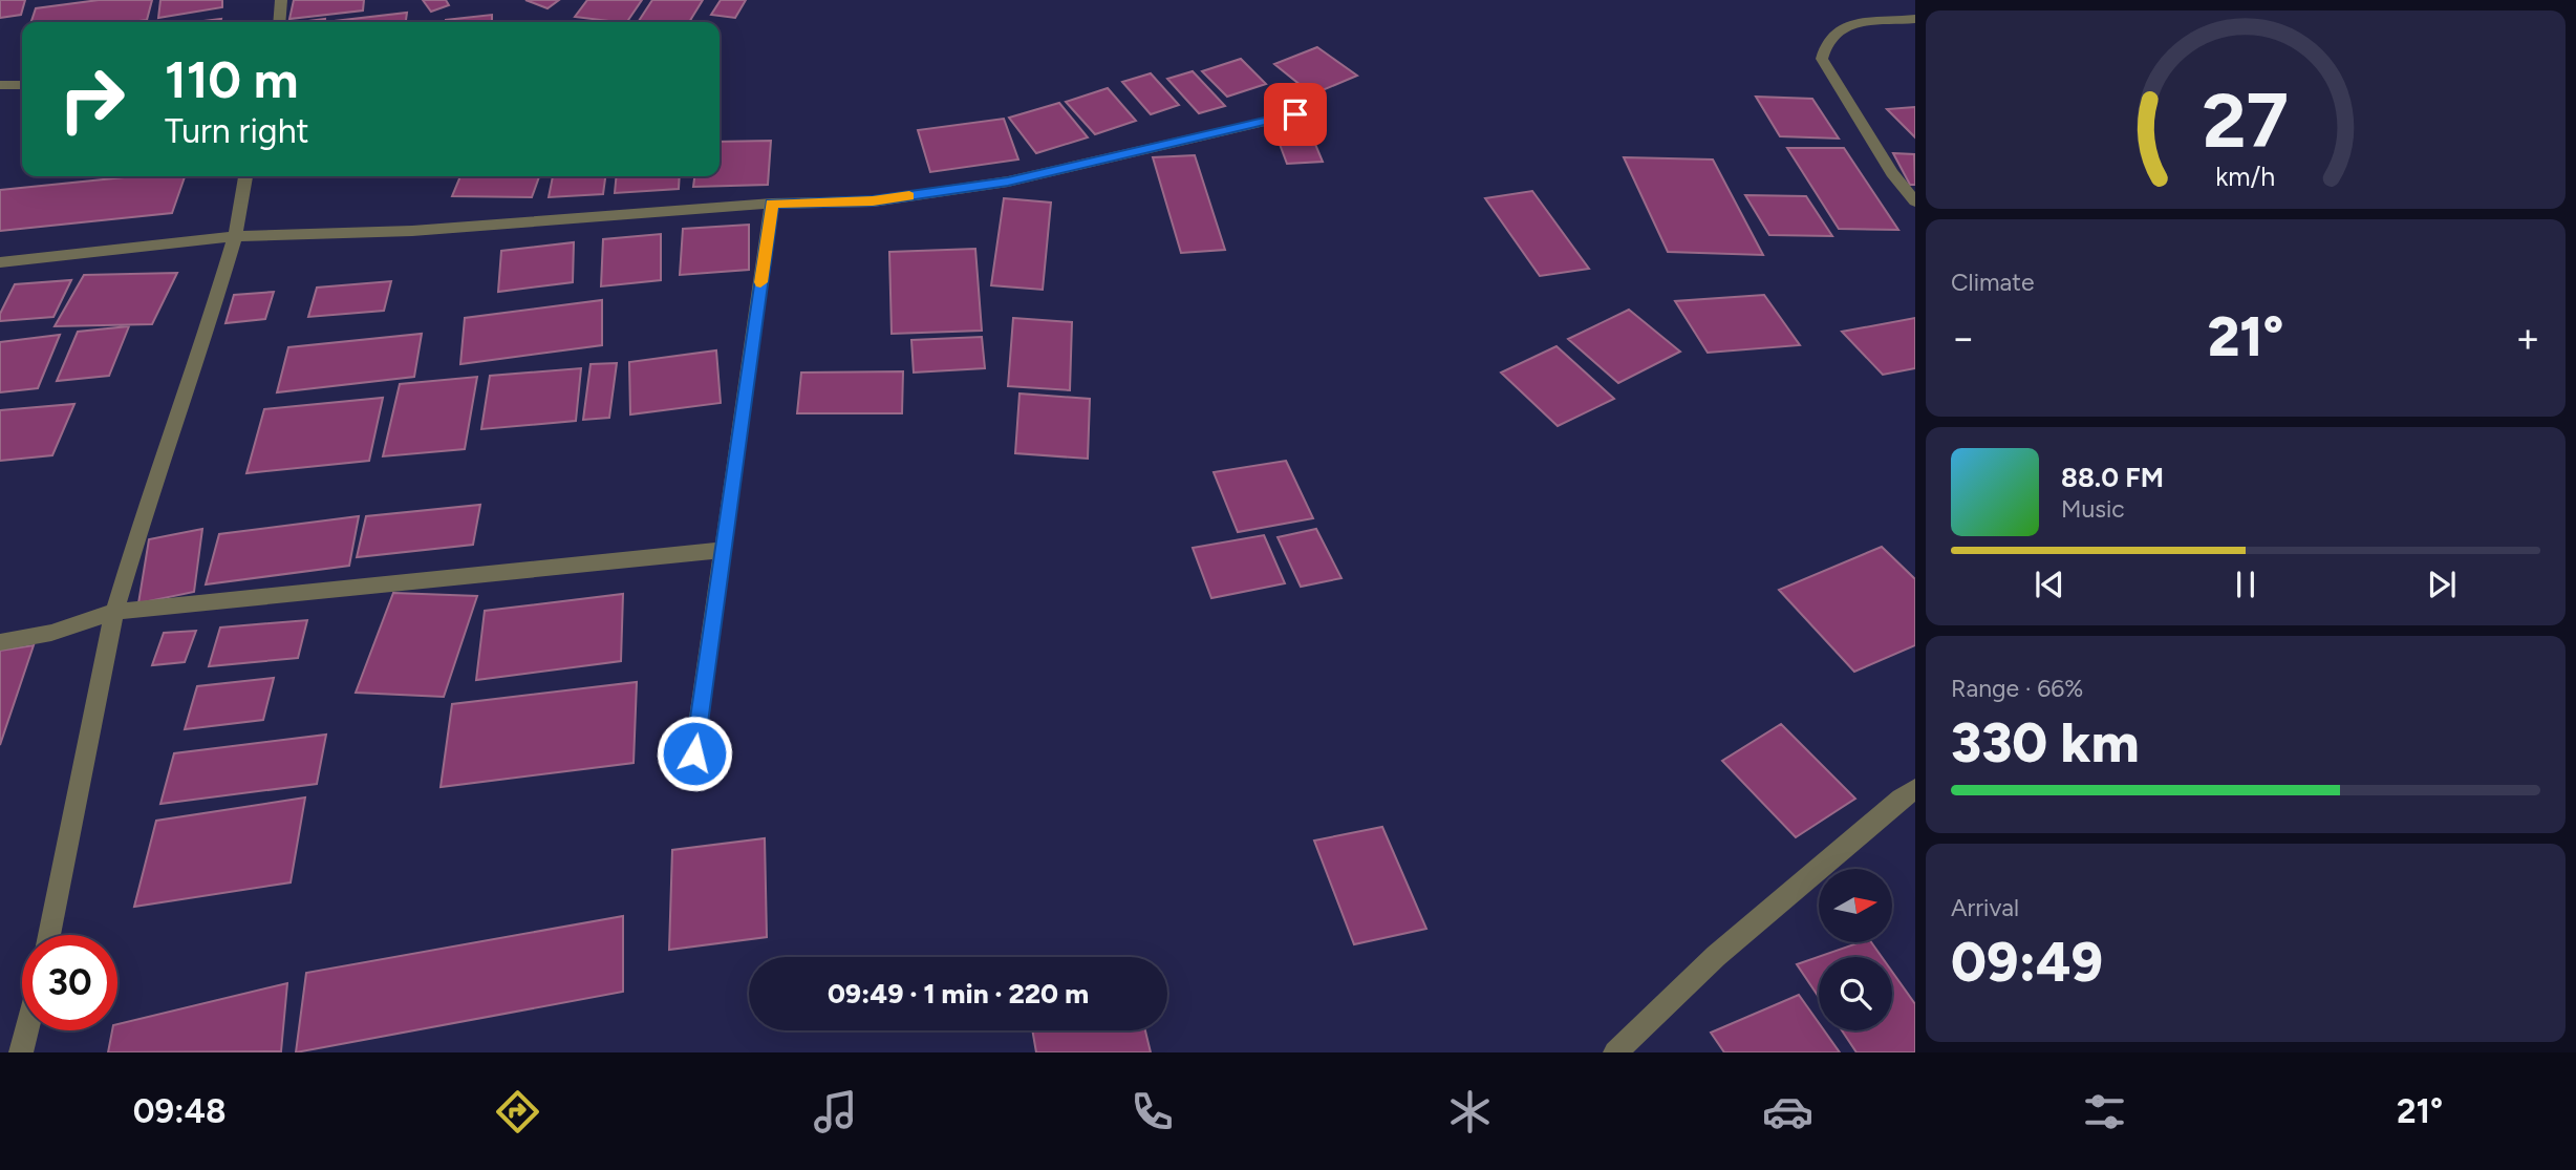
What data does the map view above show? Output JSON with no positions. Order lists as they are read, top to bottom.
{
  "north": "right",
  "page": {
    "turn": ["110 m", "Turn right"],
    "tile": [
      "Climate",
      ["Range · 66%", "330 km"],
      ["Arrival", "09:49"]
    ],
    "heat": ["−", "21°", "+"],
    "song": ["88.0 FM", "Music"],
    "limit": "30",
    "trip": "09:49 · 1 min · 220 m",
    "tabs": ["09:48", "21°"],
    "gauge": ["27", "km/h"]
  }
}
